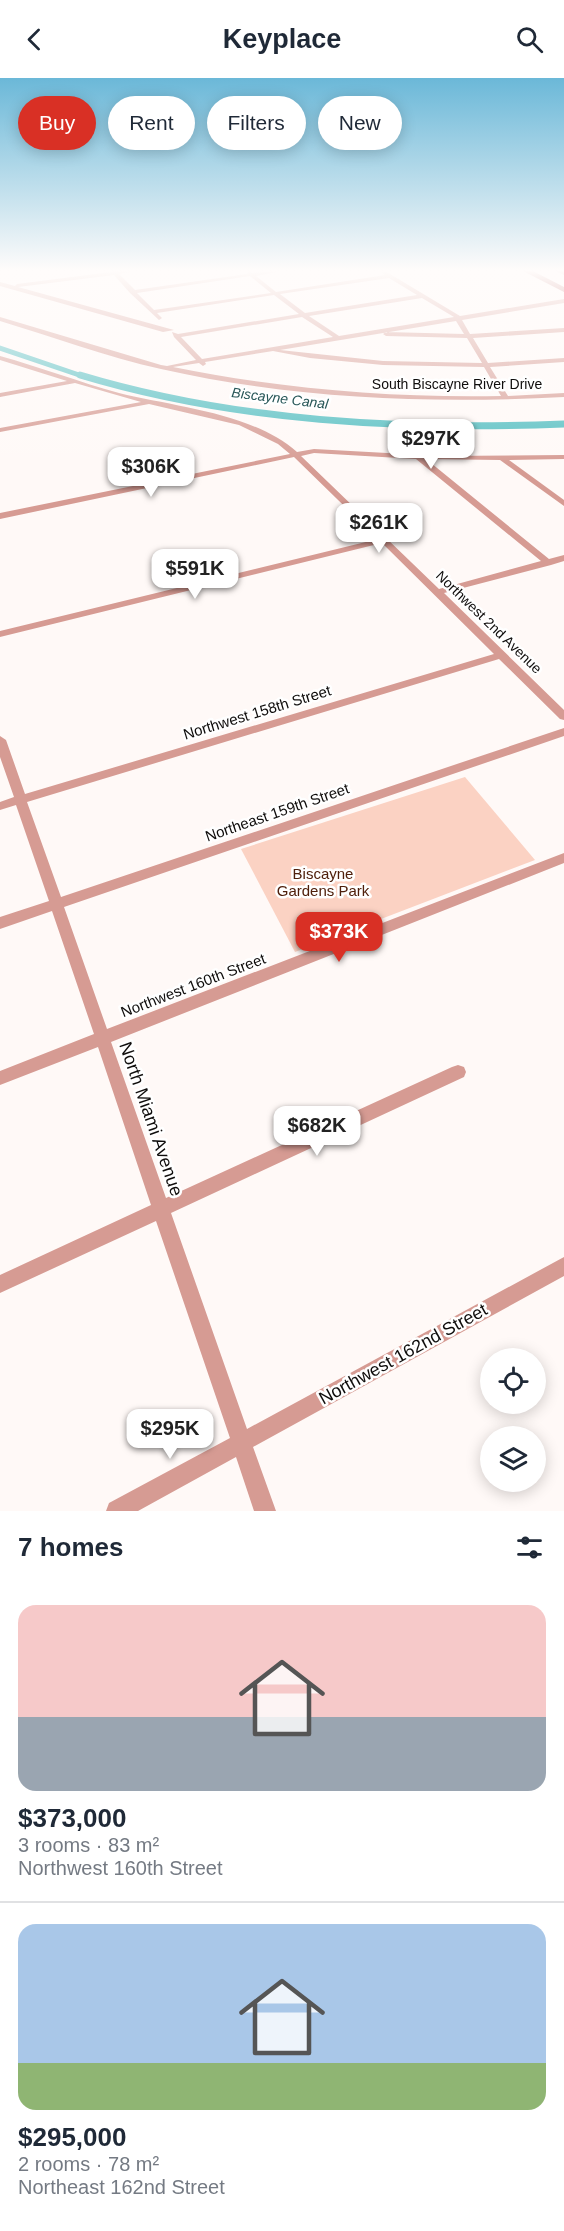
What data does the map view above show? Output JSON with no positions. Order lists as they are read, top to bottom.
{
  "streets": {
    "street": [
      "South Biscayne River Drive",
      "Northwest 2nd Avenue",
      "Northwest 158th Street",
      "Northeast 159th Street",
      "Northwest 160th Street",
      "North Miami Avenue",
      "Northwest 162nd Street"
    ]
  },
  "crossings": [
    ["Northwest 2nd Avenue", "Northwest 158th Street"],
    ["Northwest 158th Street", "North Miami Avenue"],
    ["Northeast 159th Street", "North Miami Avenue"],
    ["Northwest 160th Street", "North Miami Avenue"],
    ["North Miami Avenue", "Northwest 162nd Street"]
  ],
  "water": ["Biscayne Canal"],
  "parks": ["Biscayne Gardens Park"],
  "page": {
    "header": "Keyplace",
    "chip": [
      "Buy",
      "Rent",
      "Filters",
      "New"
    ],
    "price": [
      "$297K",
      "$306K",
      "$261K",
      "$591K",
      "$373K",
      "$682K",
      "$295K"
    ],
    "heading": "7 homes",
    "list": [
      {
        "name": "$373,000",
        "note": "3 rooms · 83 m² · Northwest 160th Street"
      },
      {
        "name": "$295,000",
        "note": "2 rooms · 78 m² · Northeast 162nd Street"
      }
    ]
  }
}
